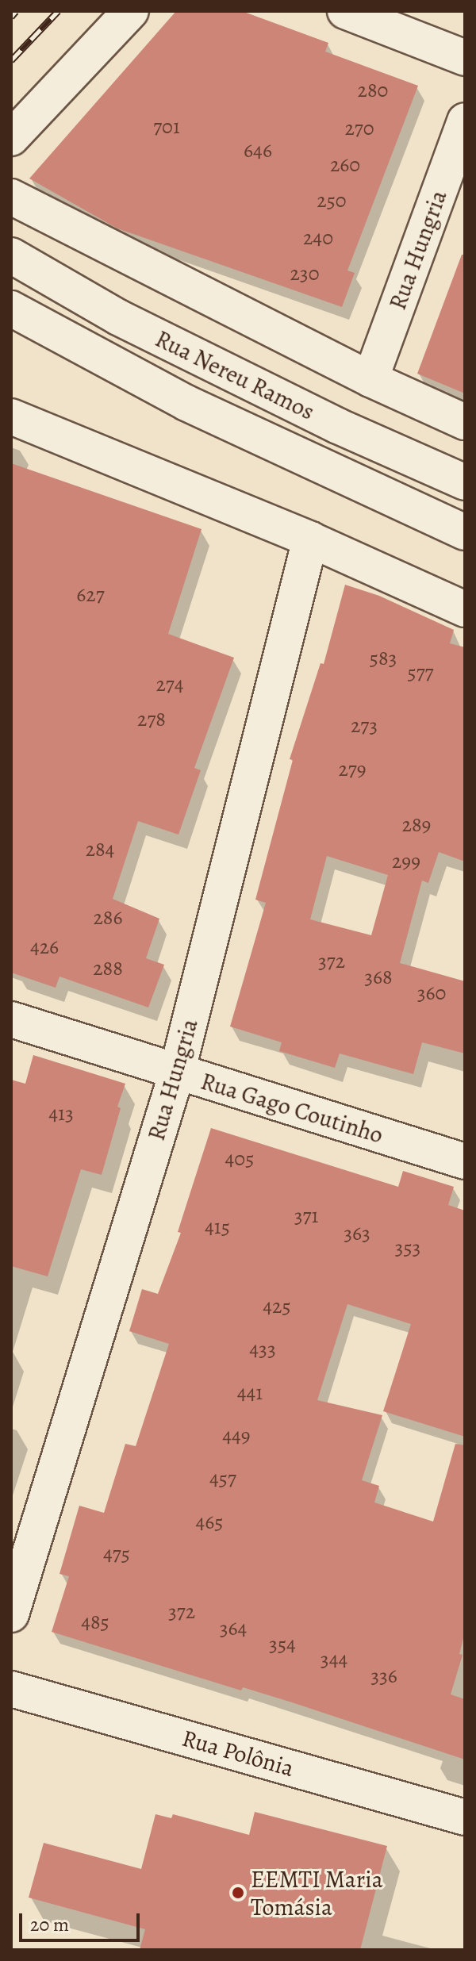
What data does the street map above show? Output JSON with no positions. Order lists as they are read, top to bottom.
{
  "streets": {
    "street": [
      "Rua Hungria",
      "Rua Nereu Ramos",
      "Rua Gago Coutinho",
      "Rua Polônia"
    ]
  },
  "crossings": [
    ["Rua Hungria", "Rua Gago Coutinho"]
  ],
  "places": ["EEMTI Maria Tomásia"],
  "house_numbers": [
    "280",
    "701",
    "270",
    "646",
    "260",
    "250",
    "240",
    "230",
    "627",
    "583",
    "577",
    "274",
    "278",
    "273",
    "279",
    "289",
    "284",
    "299",
    "286",
    "426",
    "372",
    "288",
    "368",
    "360",
    "413",
    "405",
    "371",
    "415",
    "363",
    "353",
    "425",
    "433",
    "441",
    "449",
    "457",
    "465",
    "475",
    "372",
    "485",
    "364",
    "354",
    "344",
    "336"
  ],
  "scale_bar": "20 m"
}
